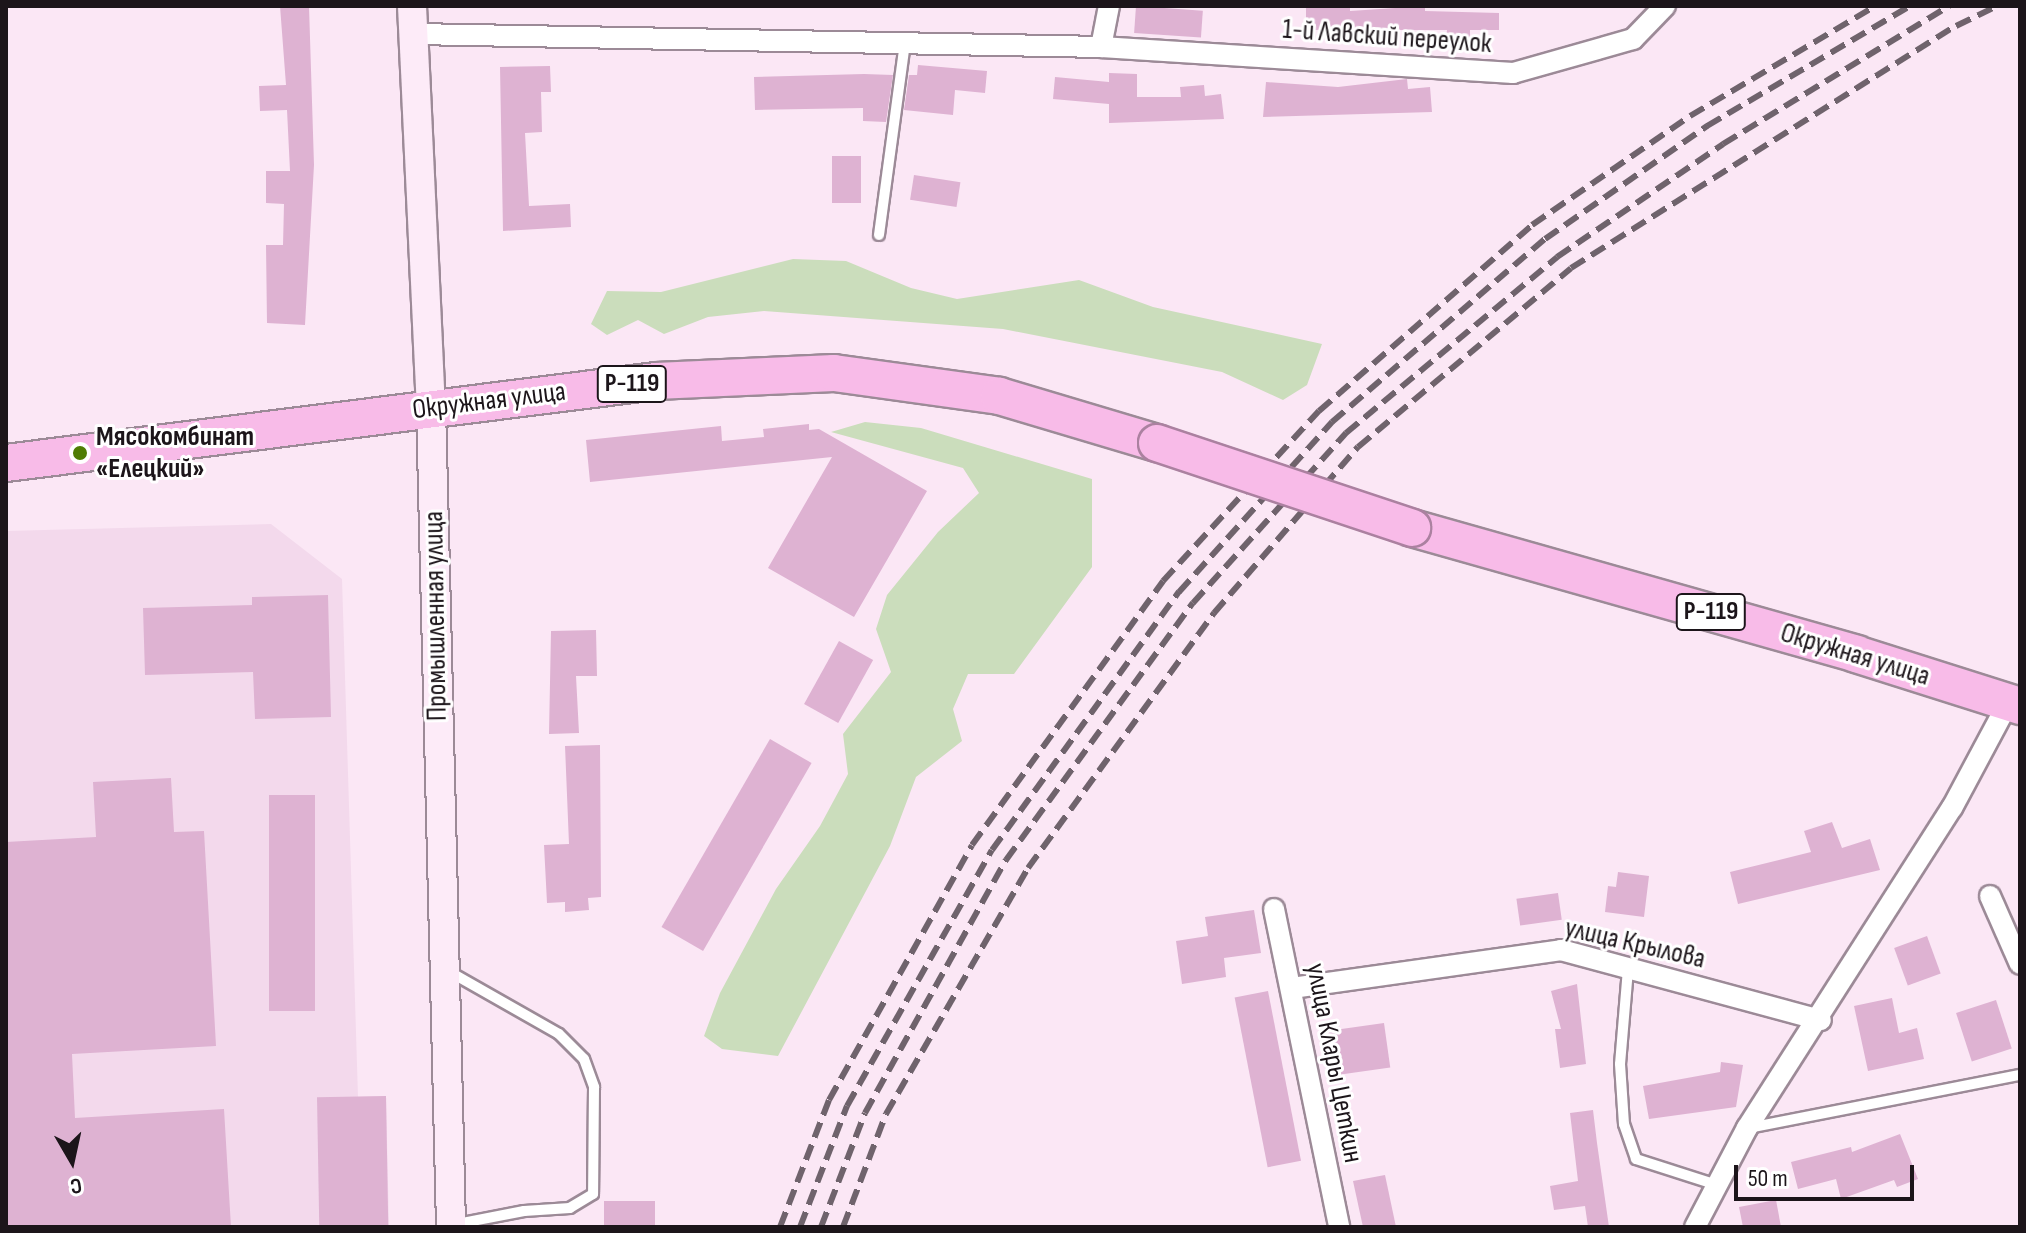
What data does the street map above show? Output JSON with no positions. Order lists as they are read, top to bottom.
{
  "streets": {
    "highway": ["Р-119", "Окружная улица"],
    "street": [
      "1-й Лавский переулок",
      "Промышленная улица",
      "улица Крылова",
      "улица Клары Цеткин"
    ]
  },
  "crossings": [
    ["1-й Лавский переулок", "Промышленная улица"],
    ["Окружная улица", "Промышленная улица"],
    ["улица Крылова", "улица Клары Цеткин"]
  ],
  "places": ["Мясокомбинат «Елецкий»"],
  "scale_bar": "50 m",
  "north": "bottom"
}
